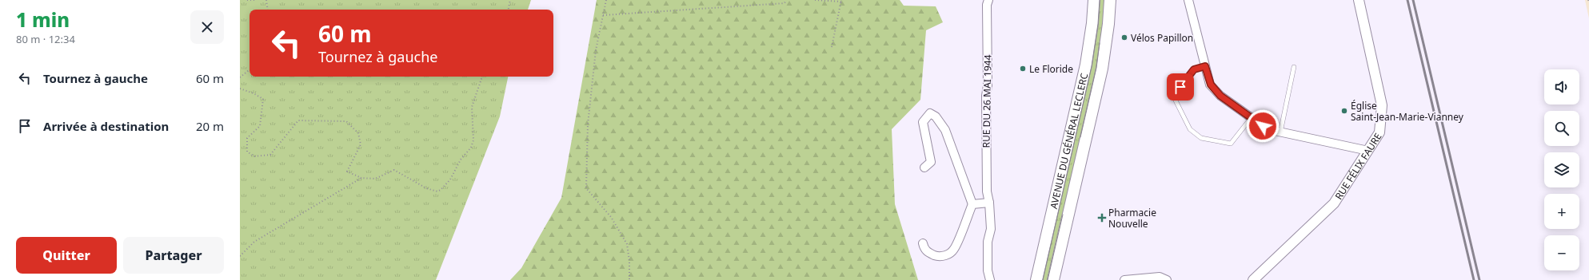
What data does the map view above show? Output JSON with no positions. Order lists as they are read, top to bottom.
{
  "streets": {
    "main road": ["AVENUE DU GÉNÉRAL LECLERC"],
    "street": ["RUE DU 26 MAI 1944", "RUE FÉLIX FAURE"]
  },
  "places": {
    "other": ["Vélos Papillon", "Le Floride", "Église Saint-Jean-Marie-Vianney"],
    "health": ["Pharmacie Nouvelle"]
  },
  "page": {
    "heading": ["1 min", "80 m · 12:34"],
    "turn": ["60 m", "Tournez à gauche"],
    "list": [
      {
        "name": "Tournez à gauche",
        "value": "60 m"
      },
      {
        "name": "Arrivée à destination",
        "value": "20 m"
      }
    ],
    "map_buttons": ["+", "−"],
    "buttons": ["Quitter", "Partager"]
  }
}
